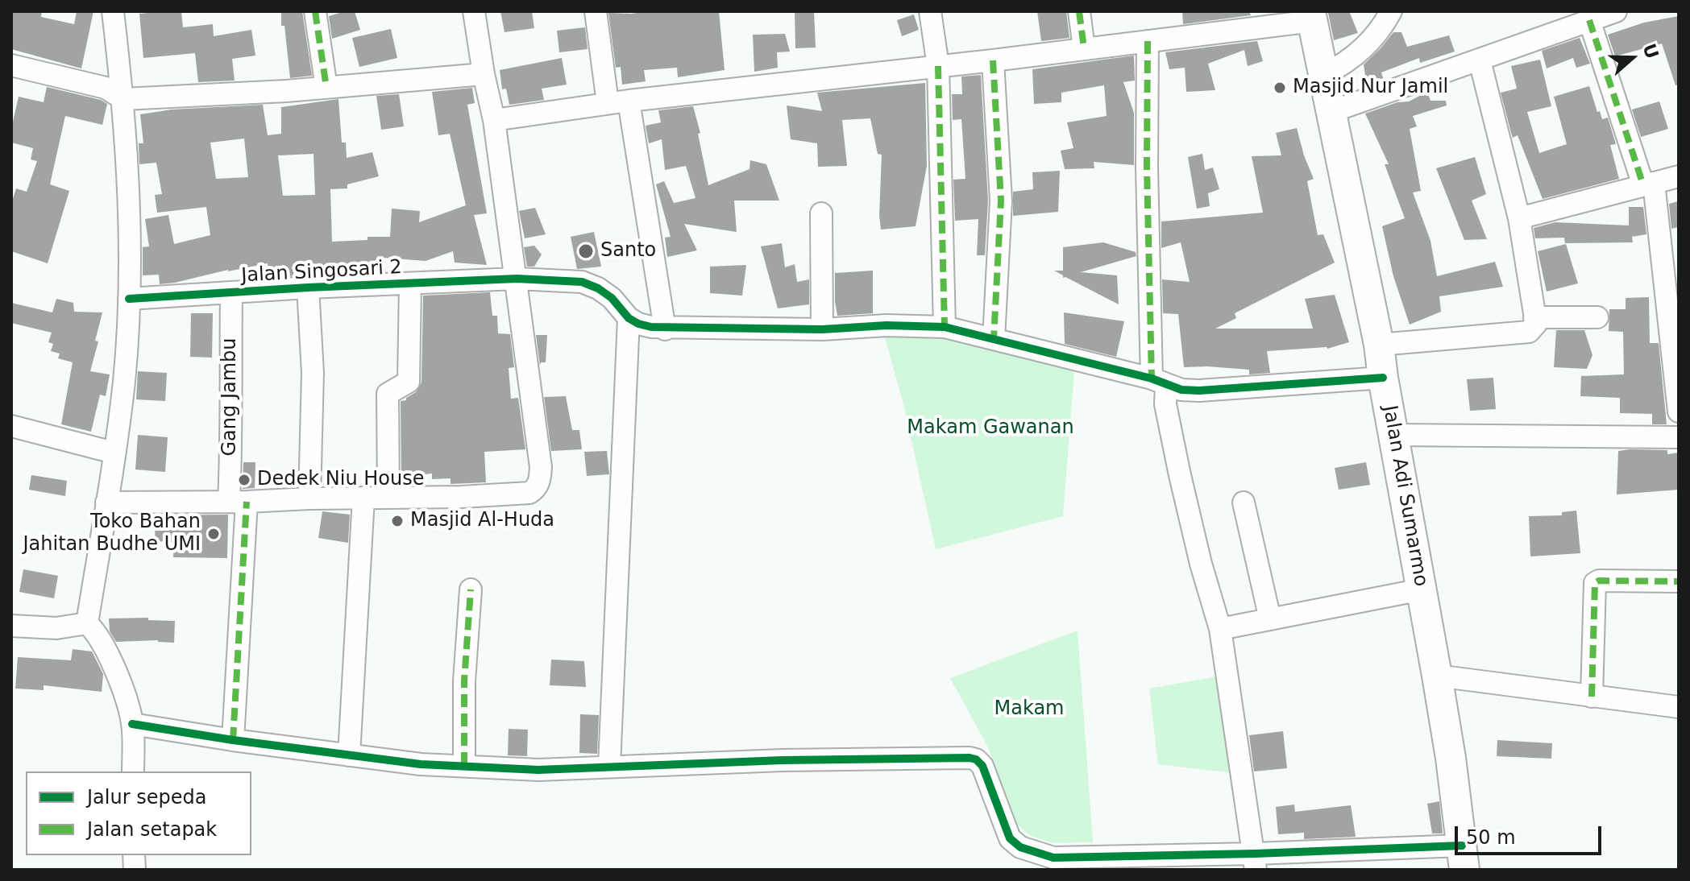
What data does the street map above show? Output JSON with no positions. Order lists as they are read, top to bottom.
{
  "streets": {
    "main road": ["Jalan Adi Sumarmo"],
    "street": ["Jalan Singosari 2", "Gang Jambu"]
  },
  "crossings": [
    ["Jalan Singosari 2", "Gang Jambu"]
  ],
  "parks": ["Makam Gawanan", "Makam"],
  "places": [
    "Masjid Nur Jamil",
    "Santo",
    "Dedek Niu House",
    "Masjid Al-Huda",
    "Toko Bahan Jahitan Budhe UMI"
  ],
  "legend": ["Jalur sepeda", "Jalan setapak"],
  "scale_bar": "50 m",
  "north": "right"
}
